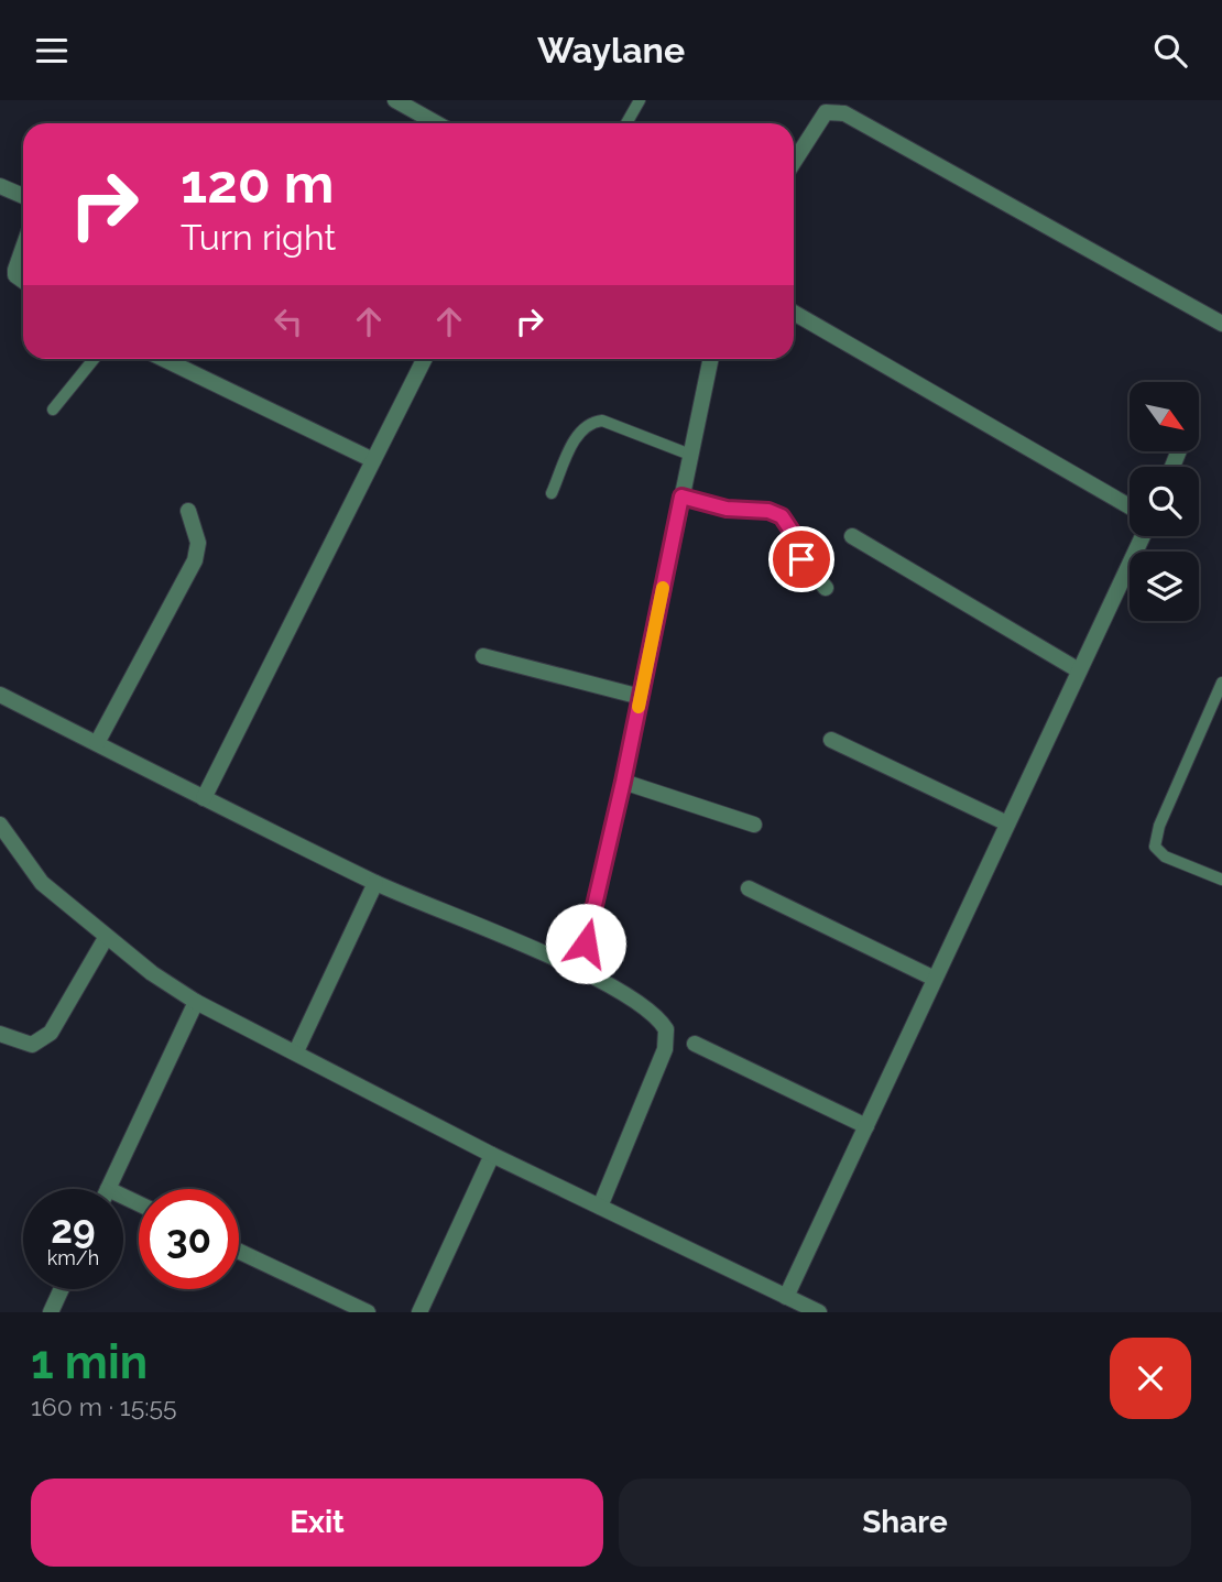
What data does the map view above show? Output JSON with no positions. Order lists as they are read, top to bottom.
{
  "north": "bottom right",
  "page": {
    "header": "Waylane",
    "turn": ["120 m", "Turn right"],
    "speed": "29 km/h",
    "limit": "30",
    "heading": ["1 min", "160 m · 15:55"],
    "buttons": ["Exit", "Share"]
  }
}
